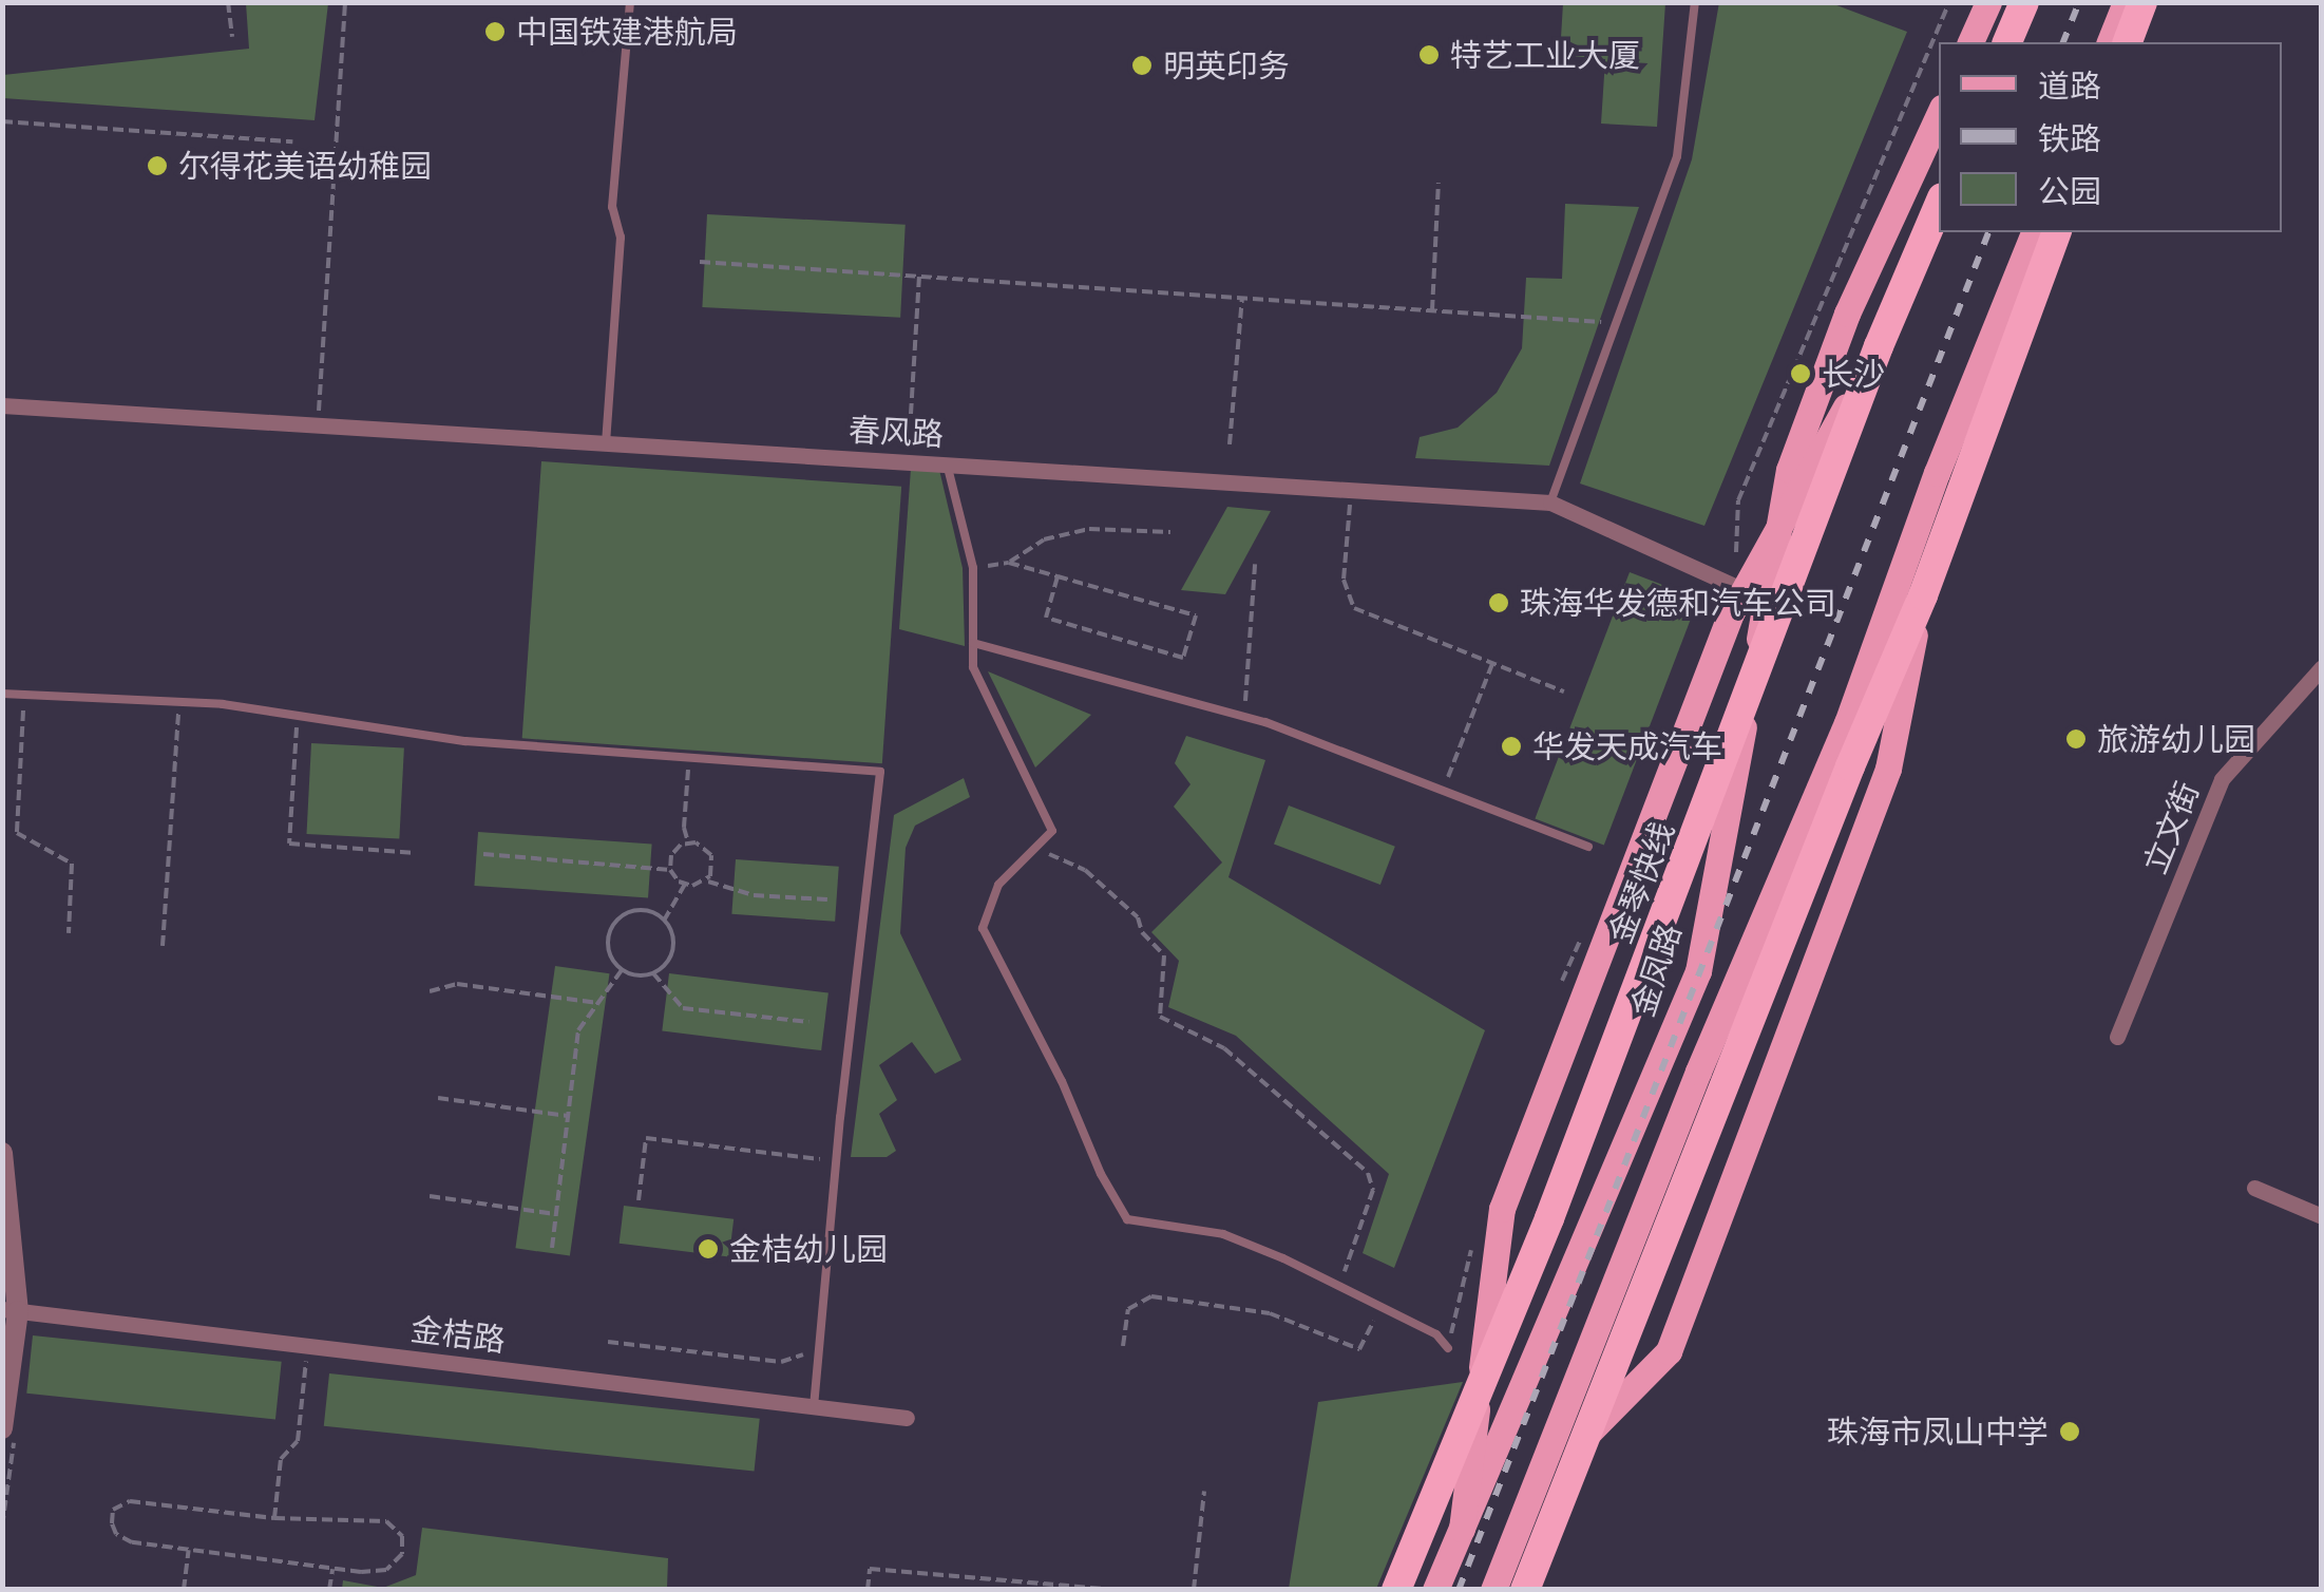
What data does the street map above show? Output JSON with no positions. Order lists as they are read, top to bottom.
{
  "streets": {
    "highway": ["金琴快线"],
    "main road": ["金凤路"],
    "street": ["春风路", "立文街", "金桔路"]
  },
  "crossings": [
    ["春风路", "金凤路"]
  ],
  "places": [
    "中国铁建港航局",
    "特艺工业大厦",
    "明英印务",
    "尔得花美语幼稚园",
    "长沙",
    "珠海华发德和汽车公司",
    "旅游幼儿园",
    "华发天成汽车",
    "金桔幼儿园",
    "珠海市凤山中学"
  ],
  "legend": ["道路", "铁路", "公园"]
}
